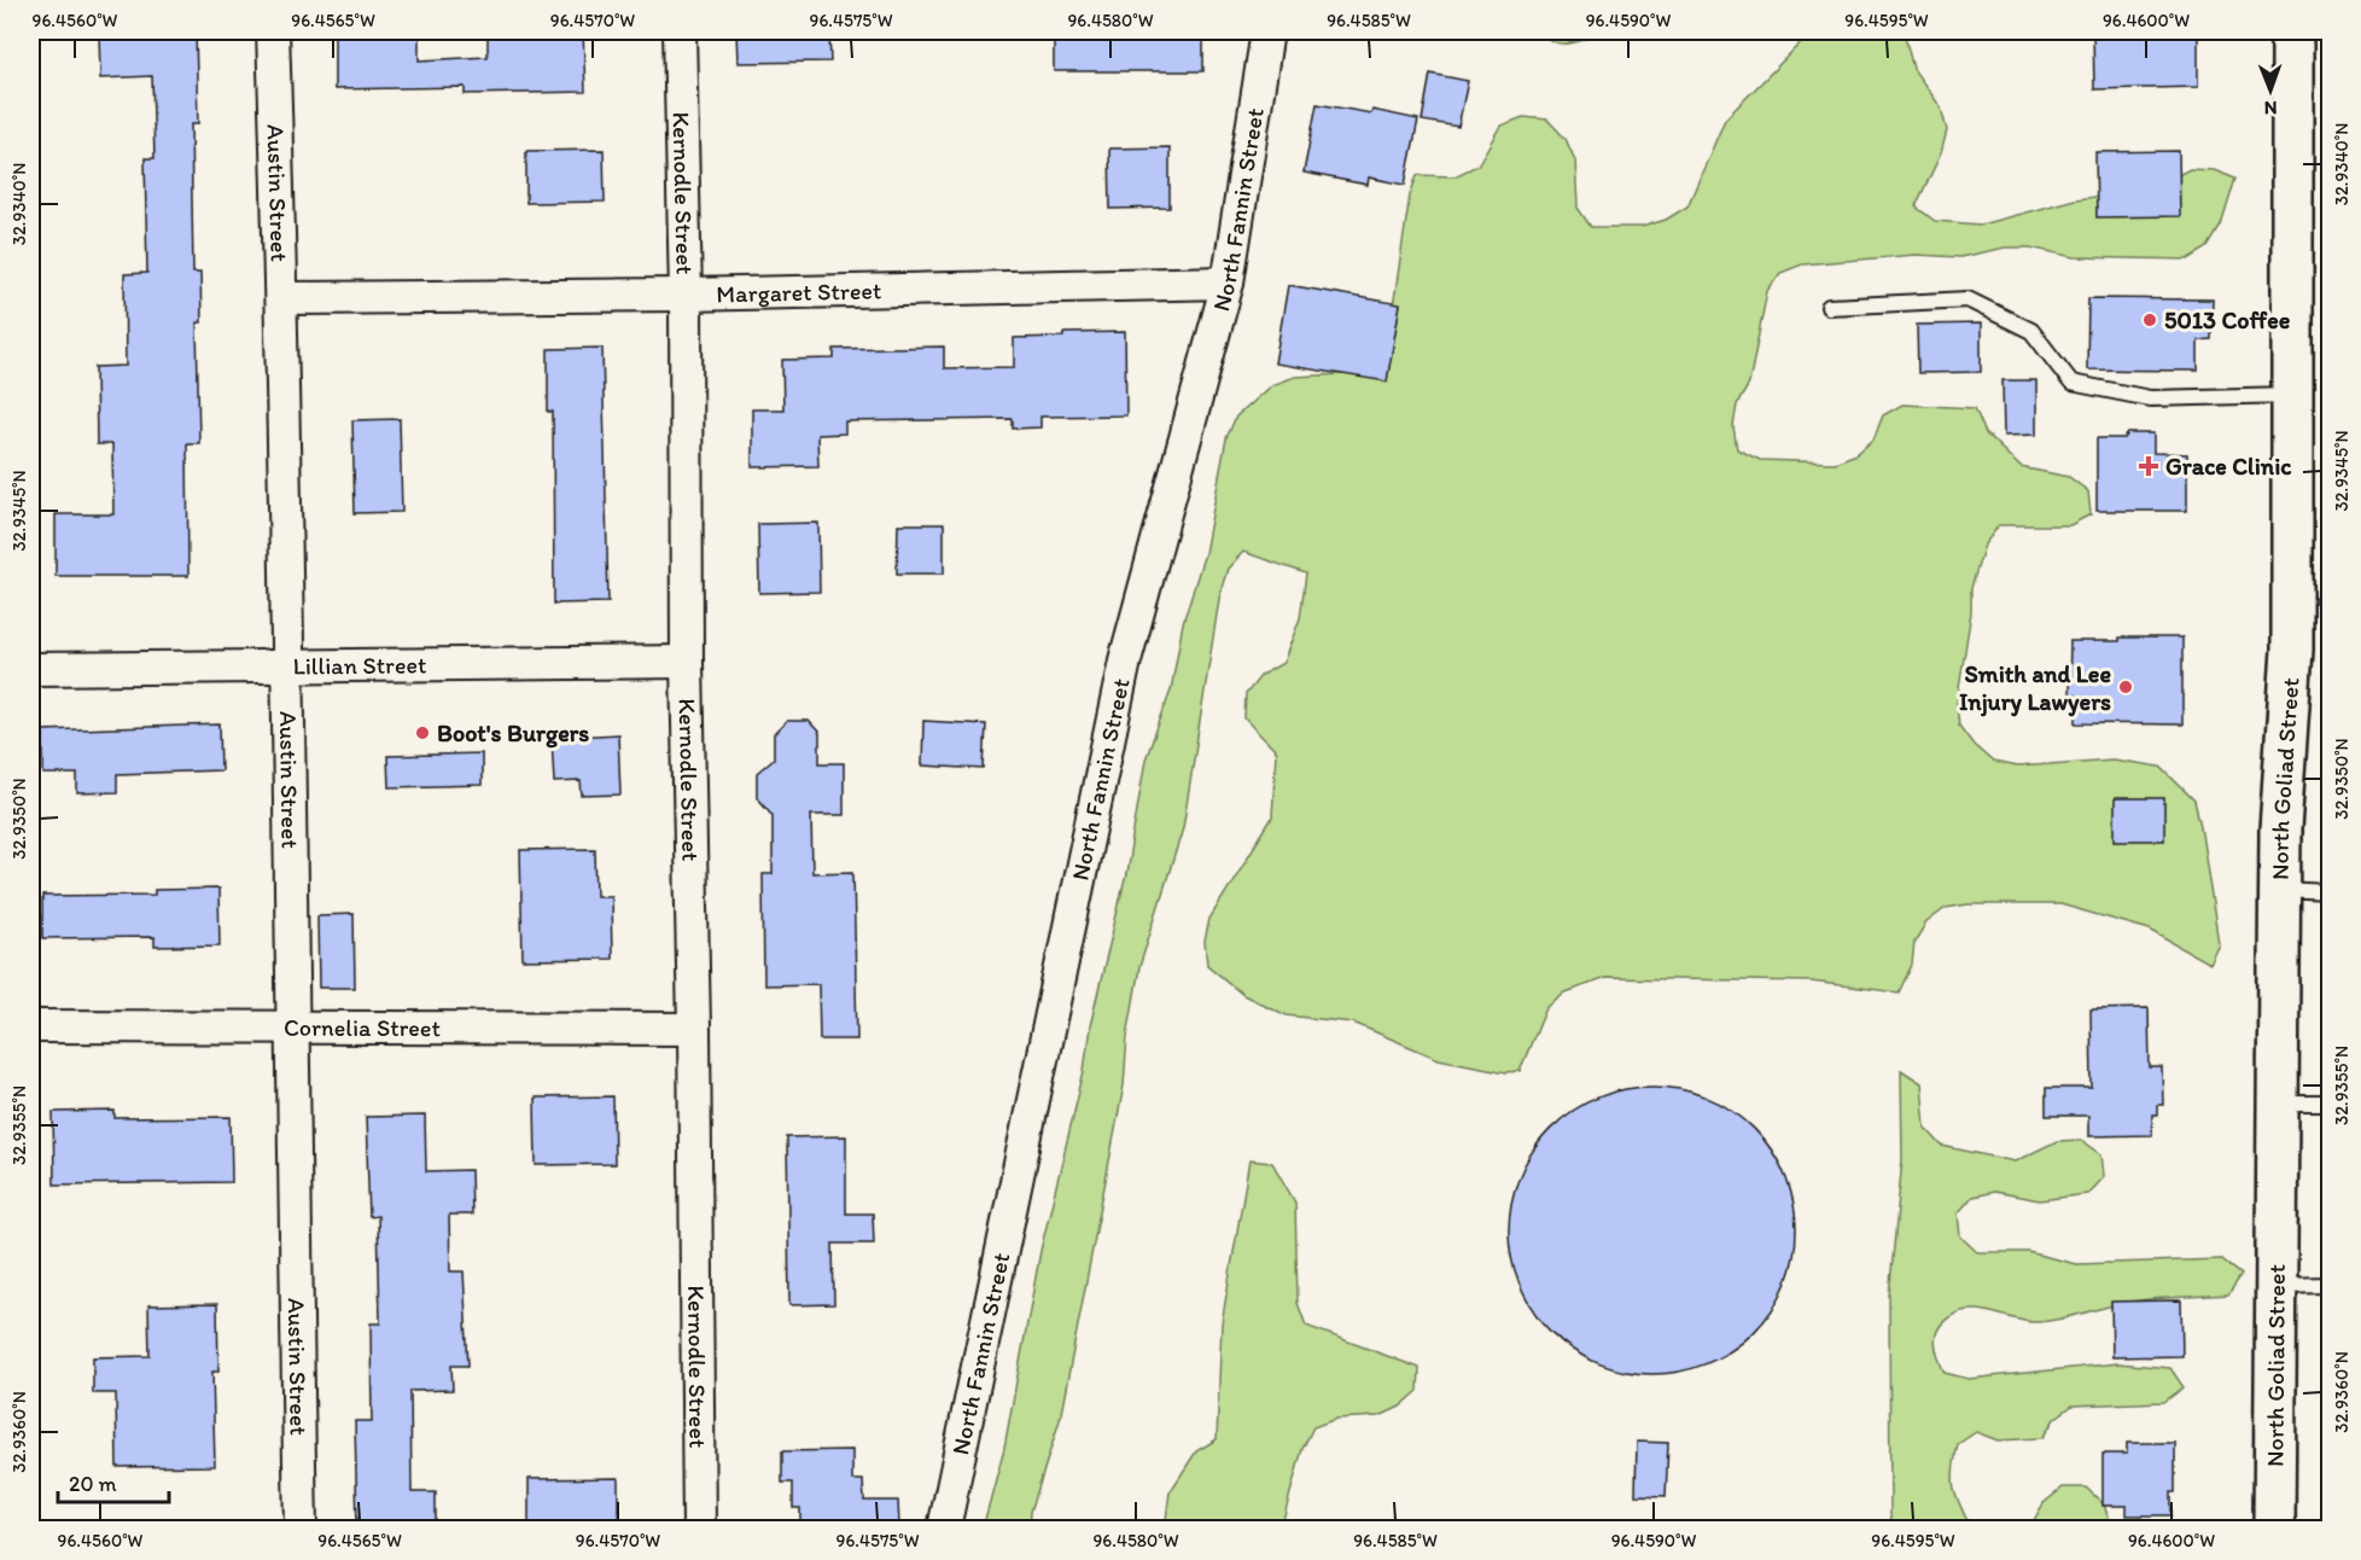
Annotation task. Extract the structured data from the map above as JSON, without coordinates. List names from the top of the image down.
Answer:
{
  "streets": {
    "main road": ["North Goliad Street"],
    "street": [
      "Austin Street",
      "Kernodle Street",
      "North Fannin Street",
      "Margaret Street",
      "Lillian Street",
      "Cornelia Street"
    ]
  },
  "crossings": [
    ["Austin Street", "Margaret Street"],
    ["Austin Street", "Lillian Street"],
    ["Austin Street", "Cornelia Street"],
    ["Kernodle Street", "Margaret Street"],
    ["Kernodle Street", "Lillian Street"],
    ["Kernodle Street", "Cornelia Street"],
    ["North Fannin Street", "Margaret Street"]
  ],
  "places": {
    "other": ["5013 Coffee", "Smith and Lee Injury Lawyers", "Boot's Burgers"],
    "health": ["Grace Clinic"]
  },
  "scale_bar": "20 m",
  "north": "bottom",
  "coordinates": [
    "96.4560°W",
    "96.4565°W",
    "96.4570°W",
    "96.4575°W",
    "96.4580°W",
    "96.4585°W",
    "96.4590°W",
    "96.4595°W",
    "96.4600°W",
    "32.9340°N",
    "32.9345°N",
    "32.9350°N",
    "32.9355°N",
    "32.9360°N"
  ]
}
